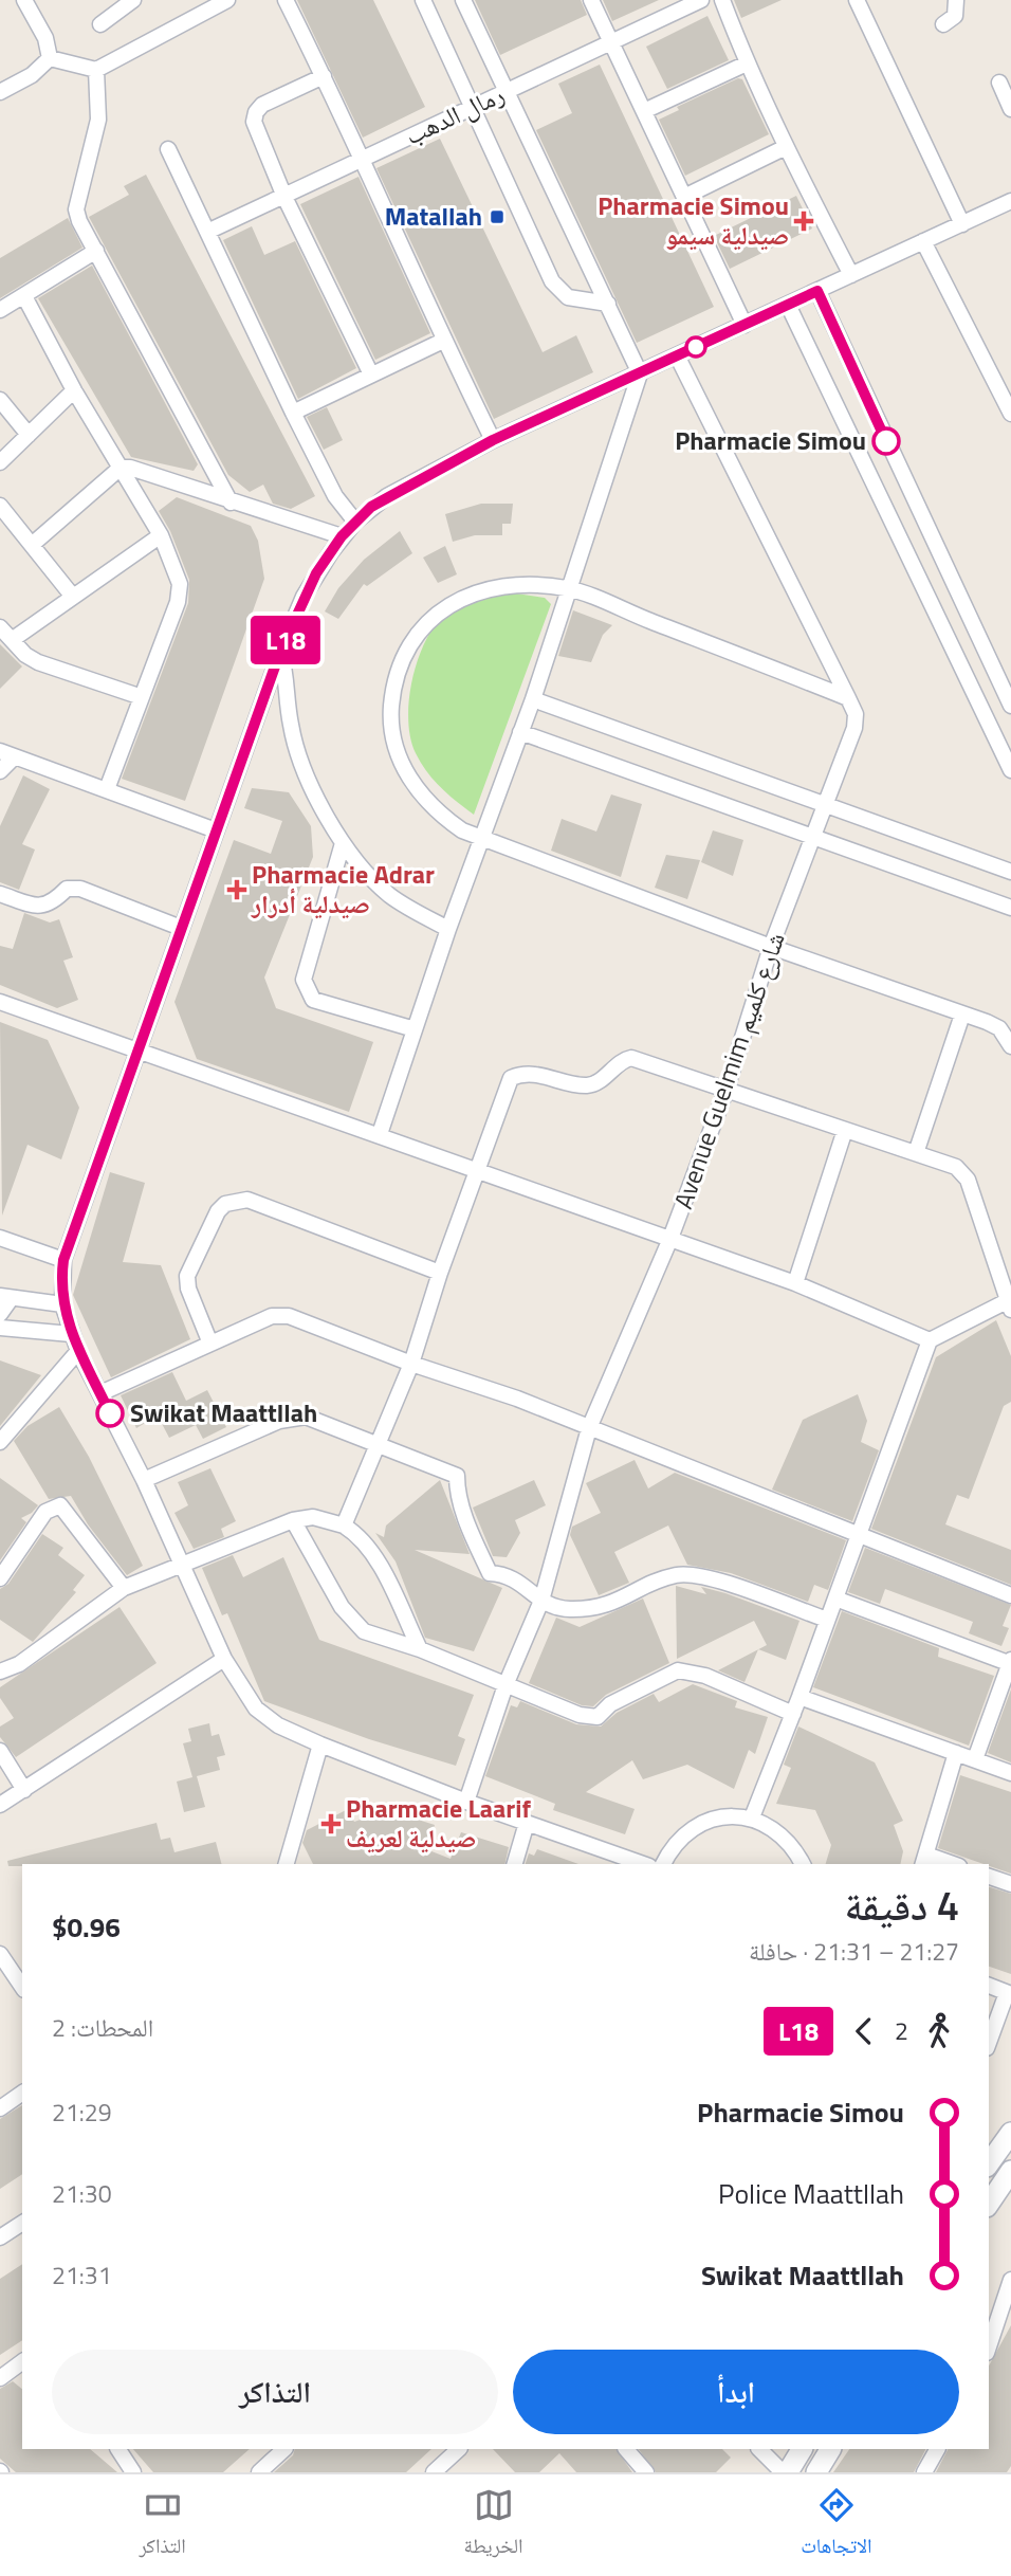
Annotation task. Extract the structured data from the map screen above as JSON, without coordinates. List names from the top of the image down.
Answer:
{
  "streets": {
    "street": ["رمال الدهب", "Avenue Guelmim شارع كلميم"]
  },
  "places": {
    "transit": ["Matallah"],
    "health": ["Pharmacie Simou صيدلية سيمو", "Pharmacie Adrar صيدلية أدرار", "Pharmacie Laarif صيدلية لعريف"],
    "other": ["Pharmacie Simou", "Swikat Maattllah"]
  },
  "lines": ["bus line L18"],
  "page": {
    "on_map": "L18",
    "heading": ["4 دقيقة", "21:27 – 21:31 · حافلة", "$0.96"],
    "legs": ["2", "L18", "المحطات: 2"],
    "list": [
      {
        "name": "Pharmacie Simou",
        "value": "21:29"
      },
      {
        "name": "Police Maattllah",
        "value": "21:30"
      },
      {
        "name": "Swikat Maattllah",
        "value": "21:31"
      }
    ],
    "buttons": ["ابدأ", "التذاكر"],
    "tabs": ["الاتجاهات", "الخريطة", "التذاكر"]
  }
}
